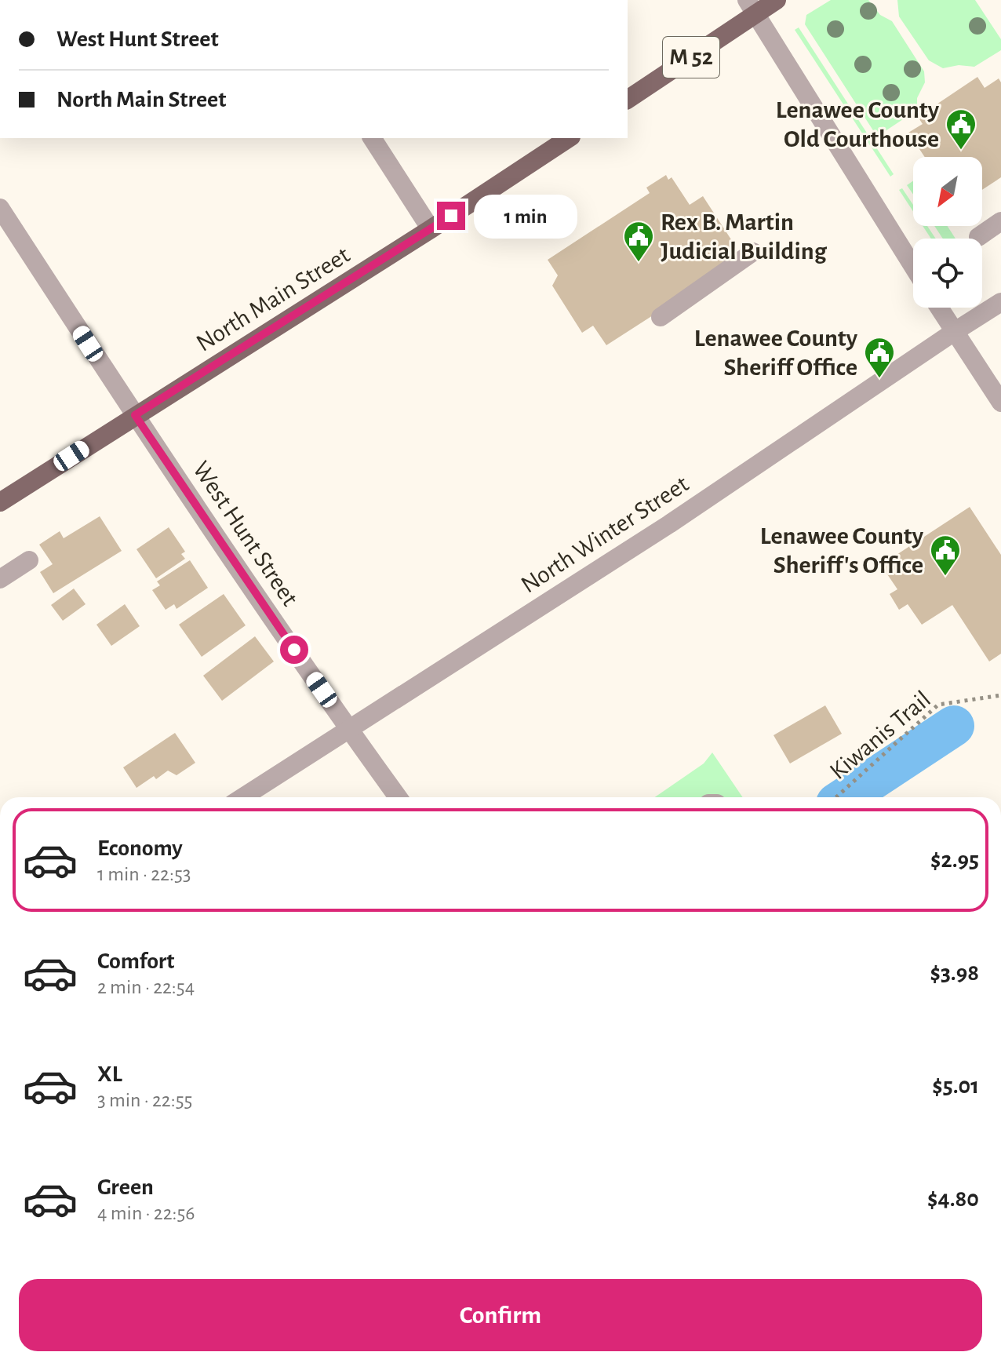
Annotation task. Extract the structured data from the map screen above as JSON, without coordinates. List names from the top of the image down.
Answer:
{
  "streets": {
    "main road": ["M 52", "North Main Street"],
    "street": ["West Hunt Street", "North Winter Street"],
    "path": ["Kiwanis Trail"]
  },
  "crossings": [
    ["North Main Street", "West Hunt Street"],
    ["West Hunt Street", "North Winter Street"]
  ],
  "places": {
    "public building": [
      "Lenawee County Old Courthouse",
      "Rex B. Martin Judicial Building",
      "Lenawee County Sheriff Office",
      "Lenawee County Sheriff's Office"
    ]
  },
  "north": "bottom left",
  "page": {
    "banner": ["West Hunt Street", "North Main Street"],
    "bubble": "1 min",
    "list": [
      {
        "name": "Economy",
        "note": "1 min · 22:53",
        "value": "$2.95"
      },
      {
        "name": "Comfort",
        "note": "2 min · 22:54",
        "value": "$3.98"
      },
      {
        "name": "XL",
        "note": "3 min · 22:55",
        "value": "$5.01"
      },
      {
        "name": "Green",
        "note": "4 min · 22:56",
        "value": "$4.80"
      }
    ],
    "buttons": "Confirm"
  }
}
